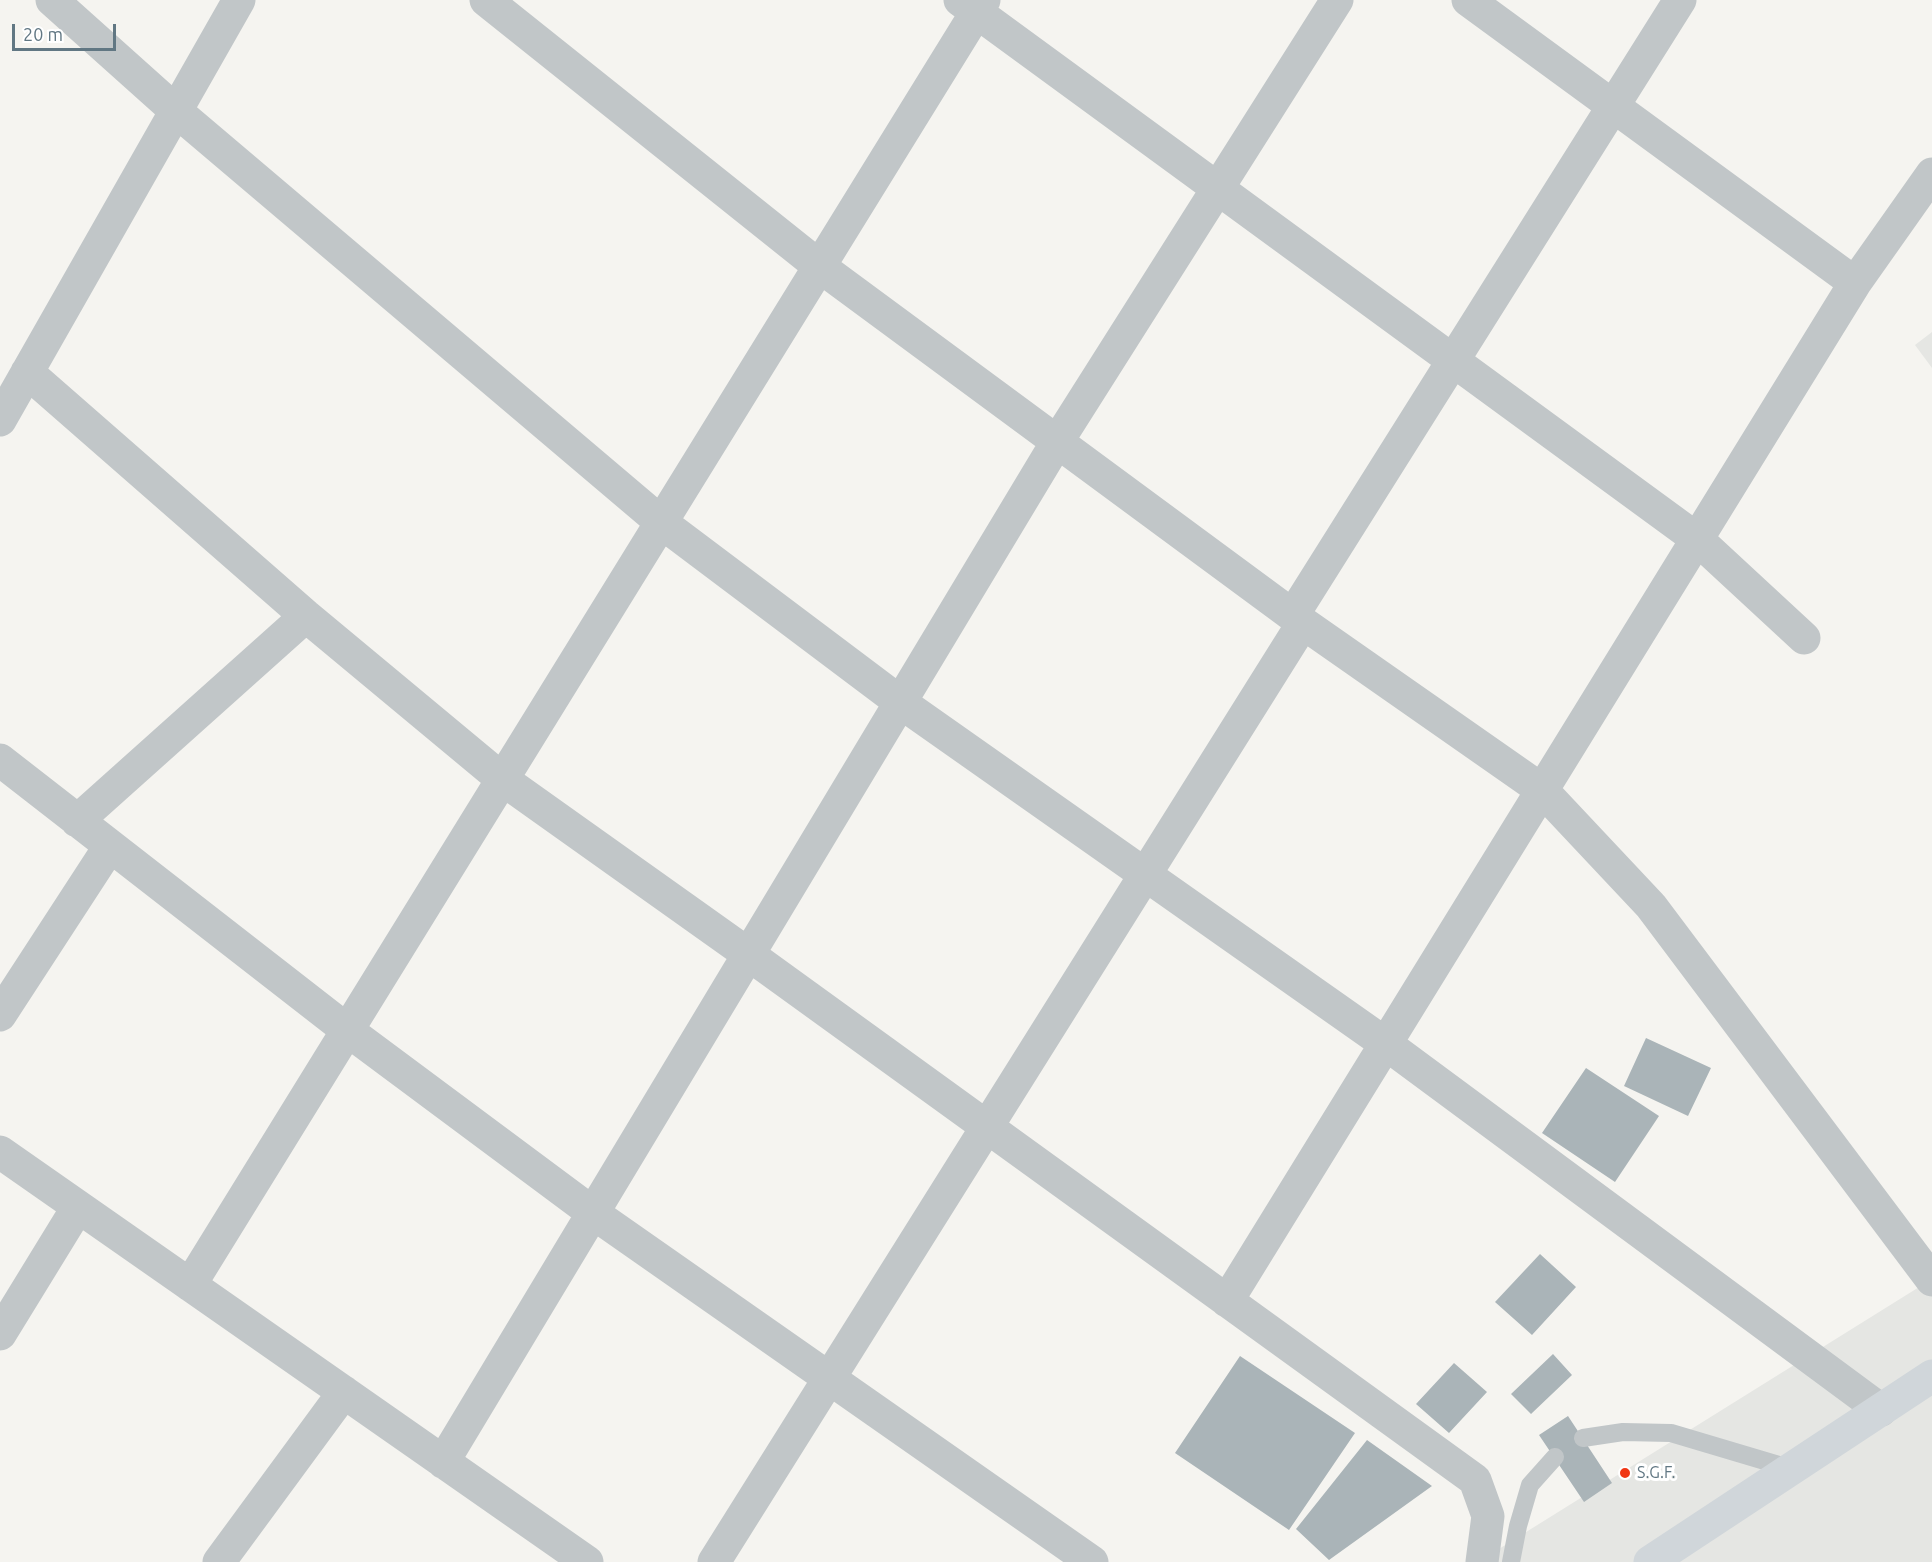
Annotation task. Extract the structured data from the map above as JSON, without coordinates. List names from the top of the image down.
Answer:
{
  "places": ["S.G.F."],
  "scale_bar": "20 m"
}
